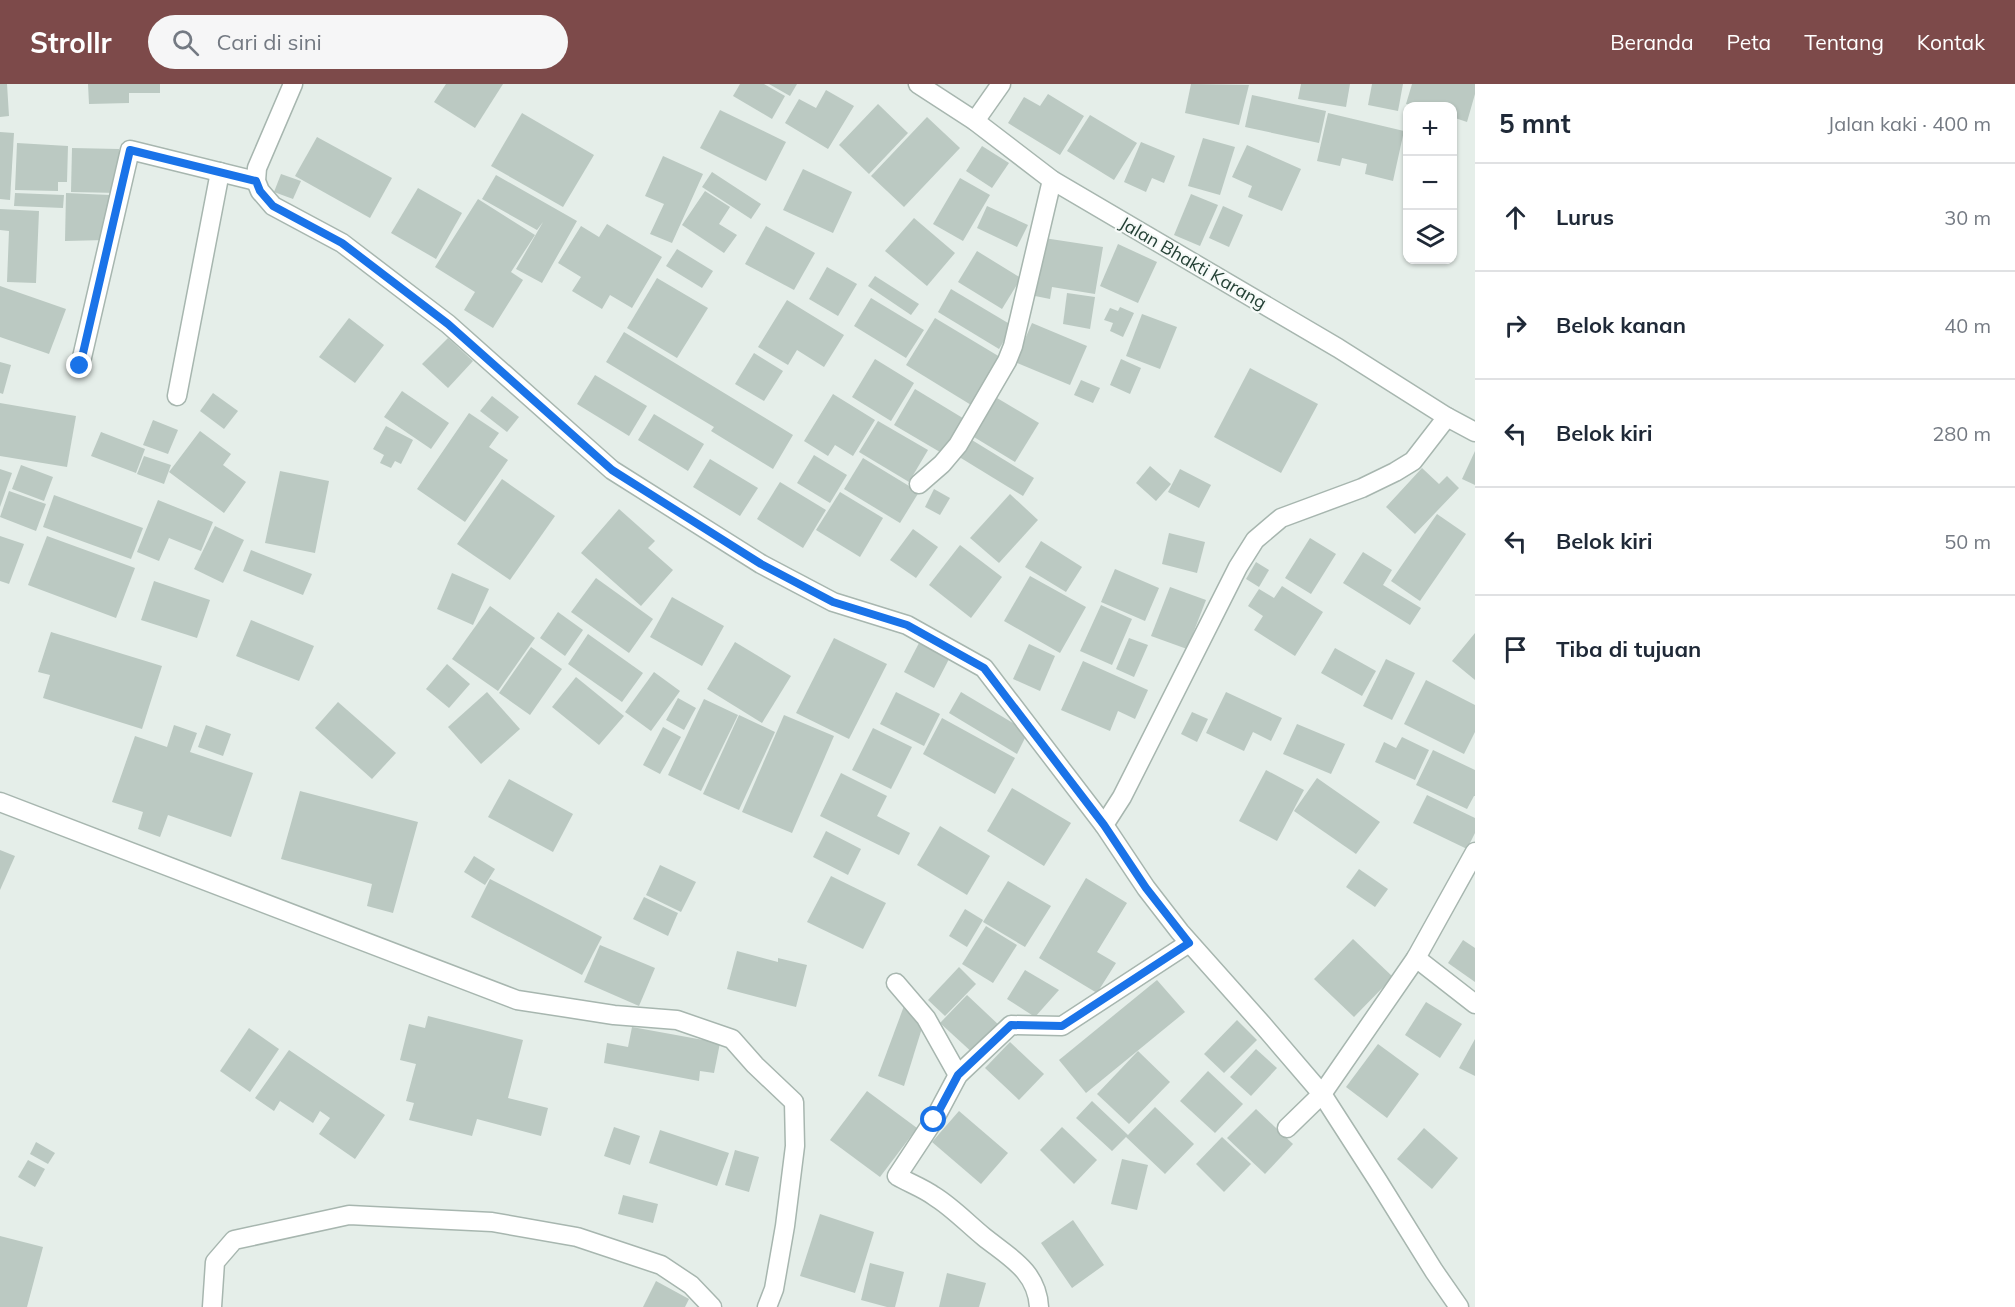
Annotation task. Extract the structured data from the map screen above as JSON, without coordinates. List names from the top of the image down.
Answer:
{
  "streets": {
    "street": ["Jalan Bhakti Karang"]
  },
  "page": {
    "header": "Strollr",
    "search": "Cari di sini",
    "nav": [
      "Beranda",
      "Peta",
      "Tentang",
      "Kontak"
    ],
    "heading": ["5 mnt", "Jalan kaki · 400 m"],
    "map_buttons": ["+", "−"],
    "list": [
      ["Lurus", "30 m"],
      ["Belok kanan", "40 m"],
      ["Belok kiri", "280 m"],
      ["Belok kiri", "50 m"],
      "Tiba di tujuan"
    ]
  }
}
